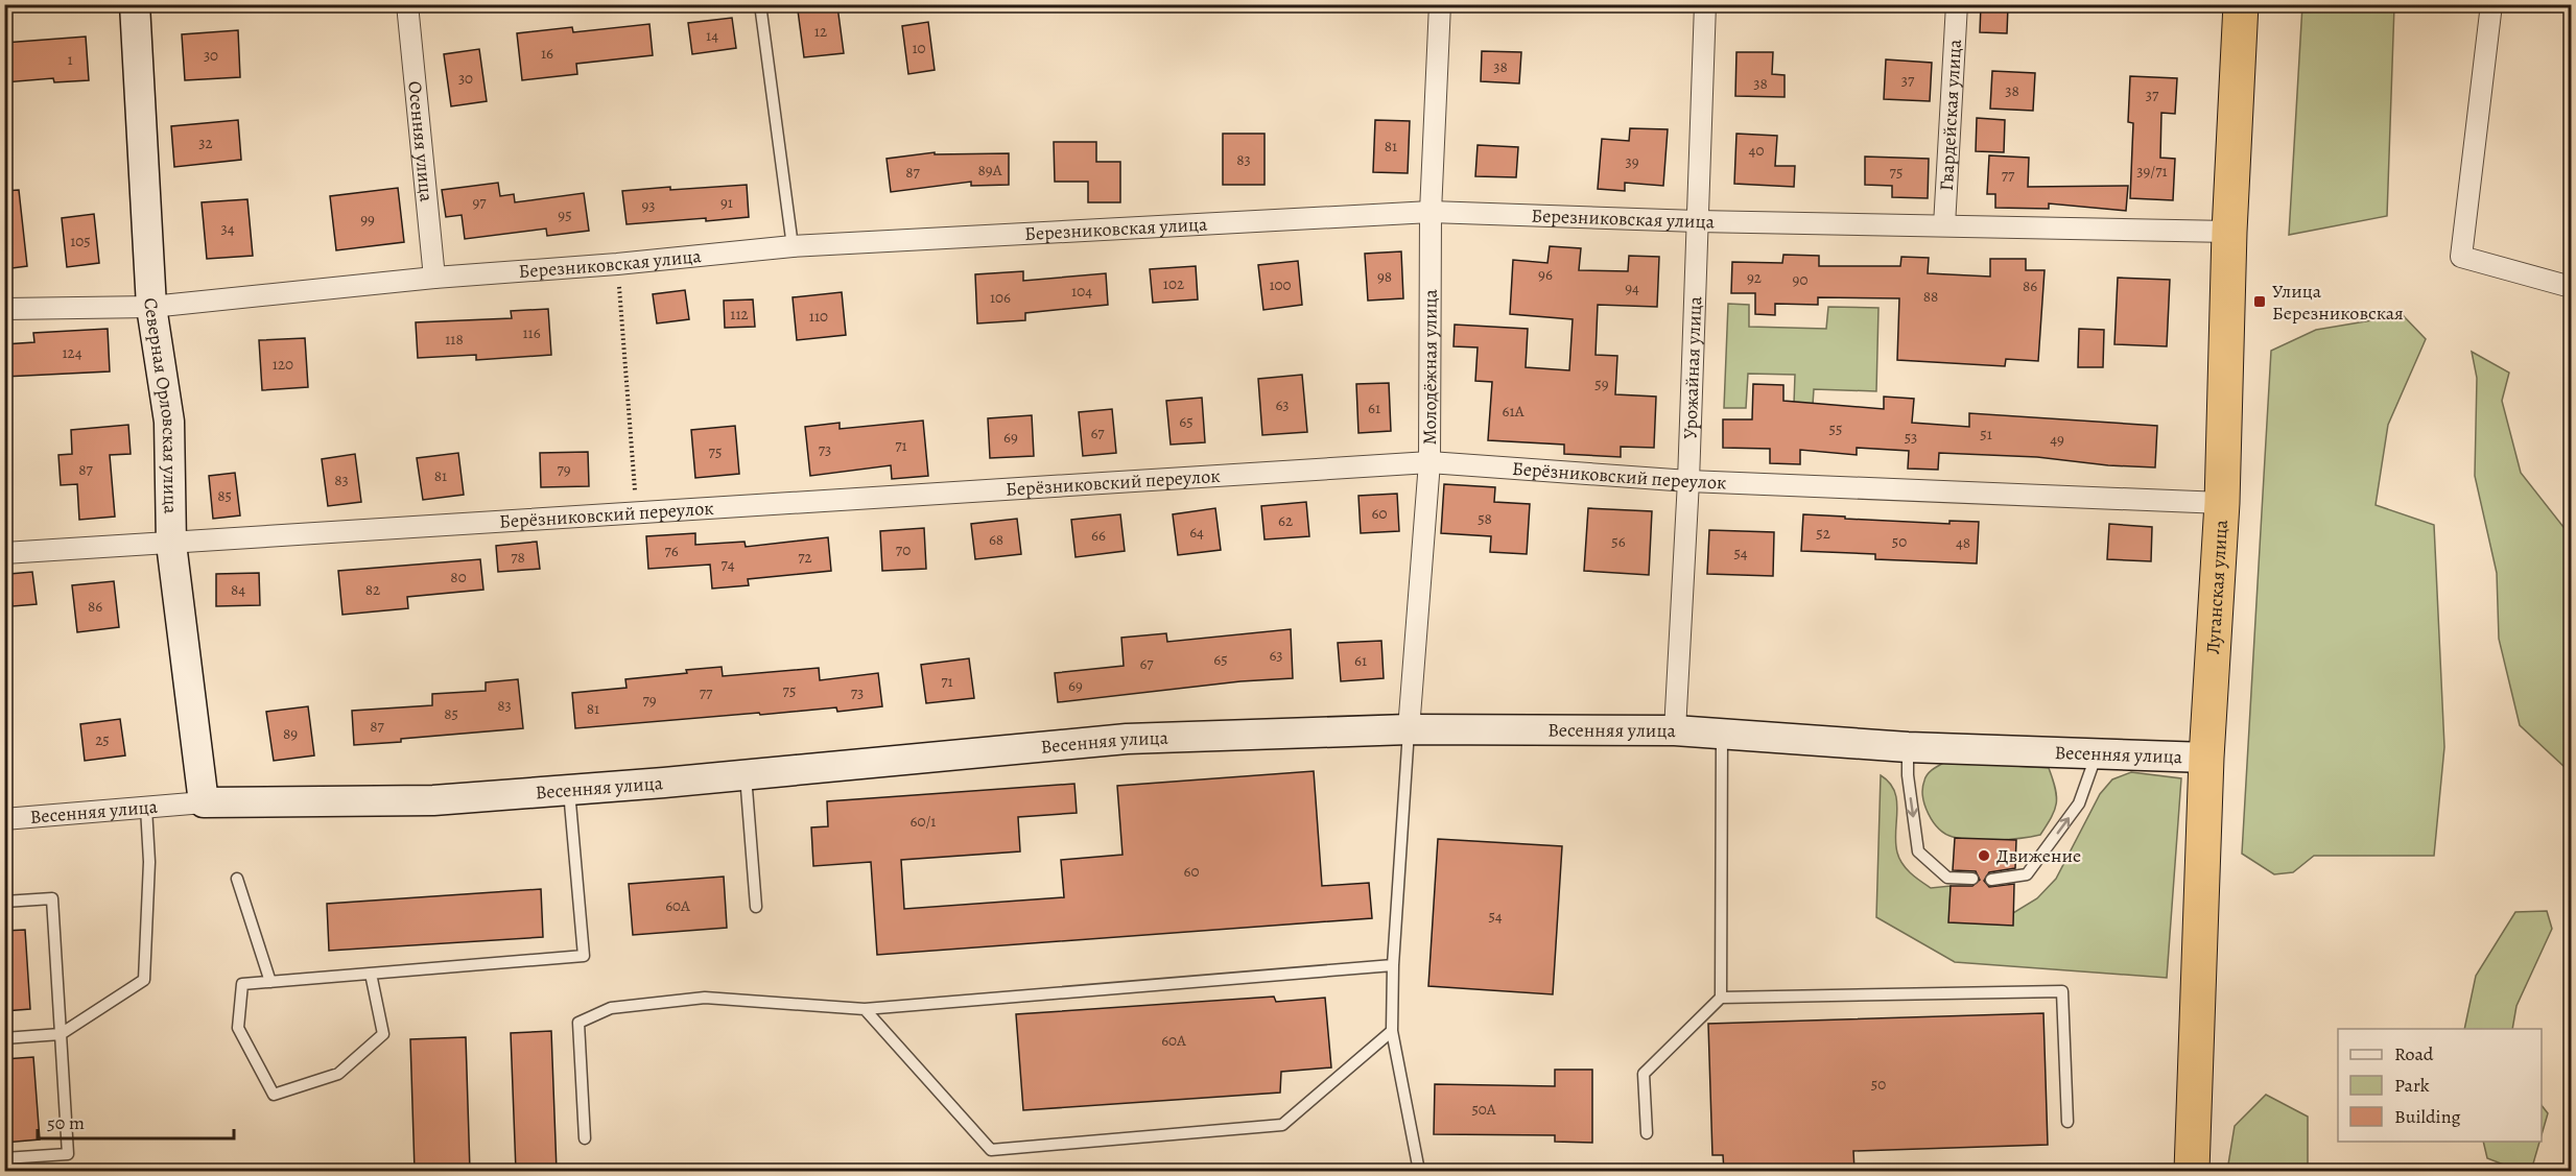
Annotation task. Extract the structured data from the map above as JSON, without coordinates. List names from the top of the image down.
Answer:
{
  "streets": {
    "highway": ["Луганская улица"],
    "street": [
      "Гвардейская улица",
      "Осенняя улица",
      "Березниковская улица",
      "Молодёжная улица",
      "Урожайная улица",
      "Северная Орловская улица",
      "Берёзниковский переулок",
      "Весенняя улица"
    ]
  },
  "crossings": [
    ["Гвардейская улица", "Березниковская улица"],
    ["Осенняя улица", "Березниковская улица"],
    ["Березниковская улица", "Молодёжная улица"],
    ["Березниковская улица", "Урожайная улица"],
    ["Березниковская улица", "Северная Орловская улица"],
    ["Березниковская улица", "Луганская улица"],
    ["Молодёжная улица", "Берёзниковский переулок"],
    ["Молодёжная улица", "Весенняя улица"],
    ["Урожайная улица", "Берёзниковский переулок"],
    ["Урожайная улица", "Весенняя улица"],
    ["Северная Орловская улица", "Берёзниковский переулок"],
    ["Северная Орловская улица", "Весенняя улица"],
    ["Берёзниковский переулок", "Луганская улица"],
    ["Луганская улица", "Весенняя улица"]
  ],
  "places": {
    "transit": ["Улица Березниковская"],
    "other": ["Движение"]
  },
  "house_numbers": [
    "12",
    "14",
    "10",
    "16",
    "30",
    "1",
    "38",
    "30",
    "37",
    "38",
    "38",
    "37",
    "32",
    "81",
    "40",
    "83",
    "39",
    "89А",
    "39/71",
    "87",
    "75",
    "77",
    "97",
    "91",
    "93",
    "95",
    "99",
    "34",
    "105",
    "96",
    "98",
    "92",
    "90",
    "102",
    "100",
    "86",
    "94",
    "104",
    "88",
    "106",
    "112",
    "110",
    "116",
    "118",
    "124",
    "120",
    "59",
    "63",
    "61",
    "61А",
    "65",
    "55",
    "67",
    "51",
    "69",
    "53",
    "49",
    "71",
    "73",
    "75",
    "87",
    "79",
    "81",
    "83",
    "85",
    "60",
    "58",
    "62",
    "64",
    "52",
    "66",
    "68",
    "56",
    "50",
    "48",
    "70",
    "76",
    "54",
    "78",
    "72",
    "74",
    "80",
    "84",
    "82",
    "86",
    "63",
    "65",
    "61",
    "67",
    "71",
    "69",
    "75",
    "77",
    "73",
    "79",
    "83",
    "81",
    "85",
    "87",
    "89",
    "25",
    "60/1",
    "60",
    "60А",
    "54",
    "60А",
    "50",
    "50А"
  ],
  "legend": ["Road", "Park", "Building"],
  "scale_bar": "50 m"
}
